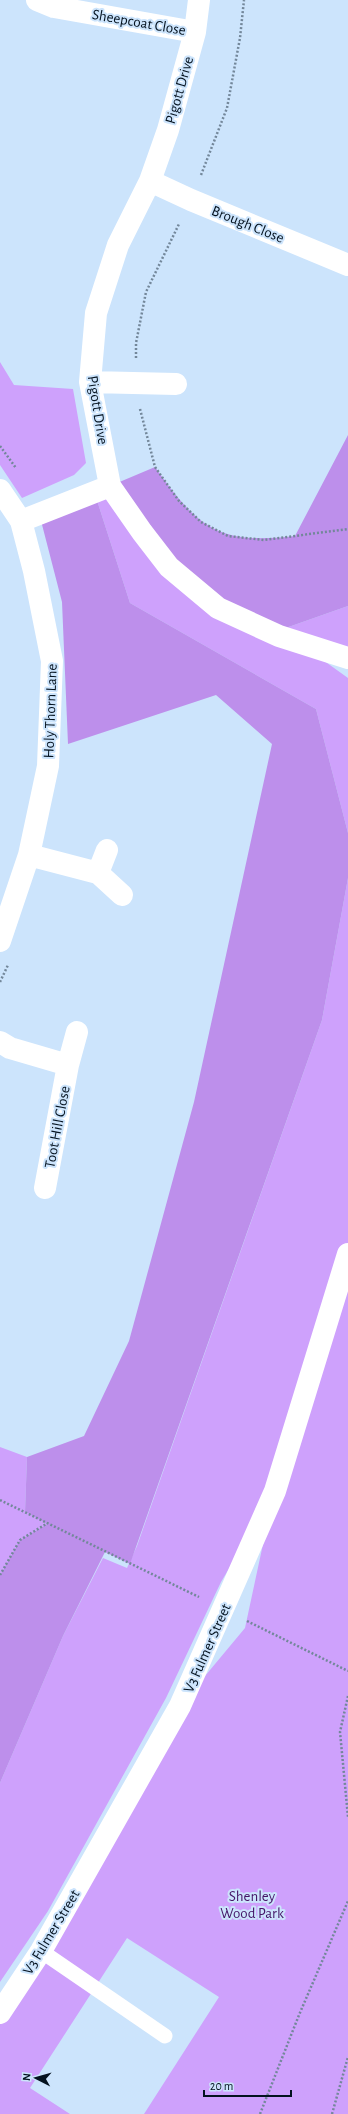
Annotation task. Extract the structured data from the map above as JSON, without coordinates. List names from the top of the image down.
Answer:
{
  "streets": {
    "street": [
      "Sheepcoat Close",
      "Pigott Drive",
      "Brough Close",
      "Holy Thorn Lane",
      "Toot Hill Close",
      "V3 Fulmer Street"
    ]
  },
  "crossings": [
    ["Sheepcoat Close", "Pigott Drive"],
    ["Pigott Drive", "Brough Close"]
  ],
  "parks": ["Shenley Wood Park"],
  "scale_bar": "20 m",
  "north": "left"
}
